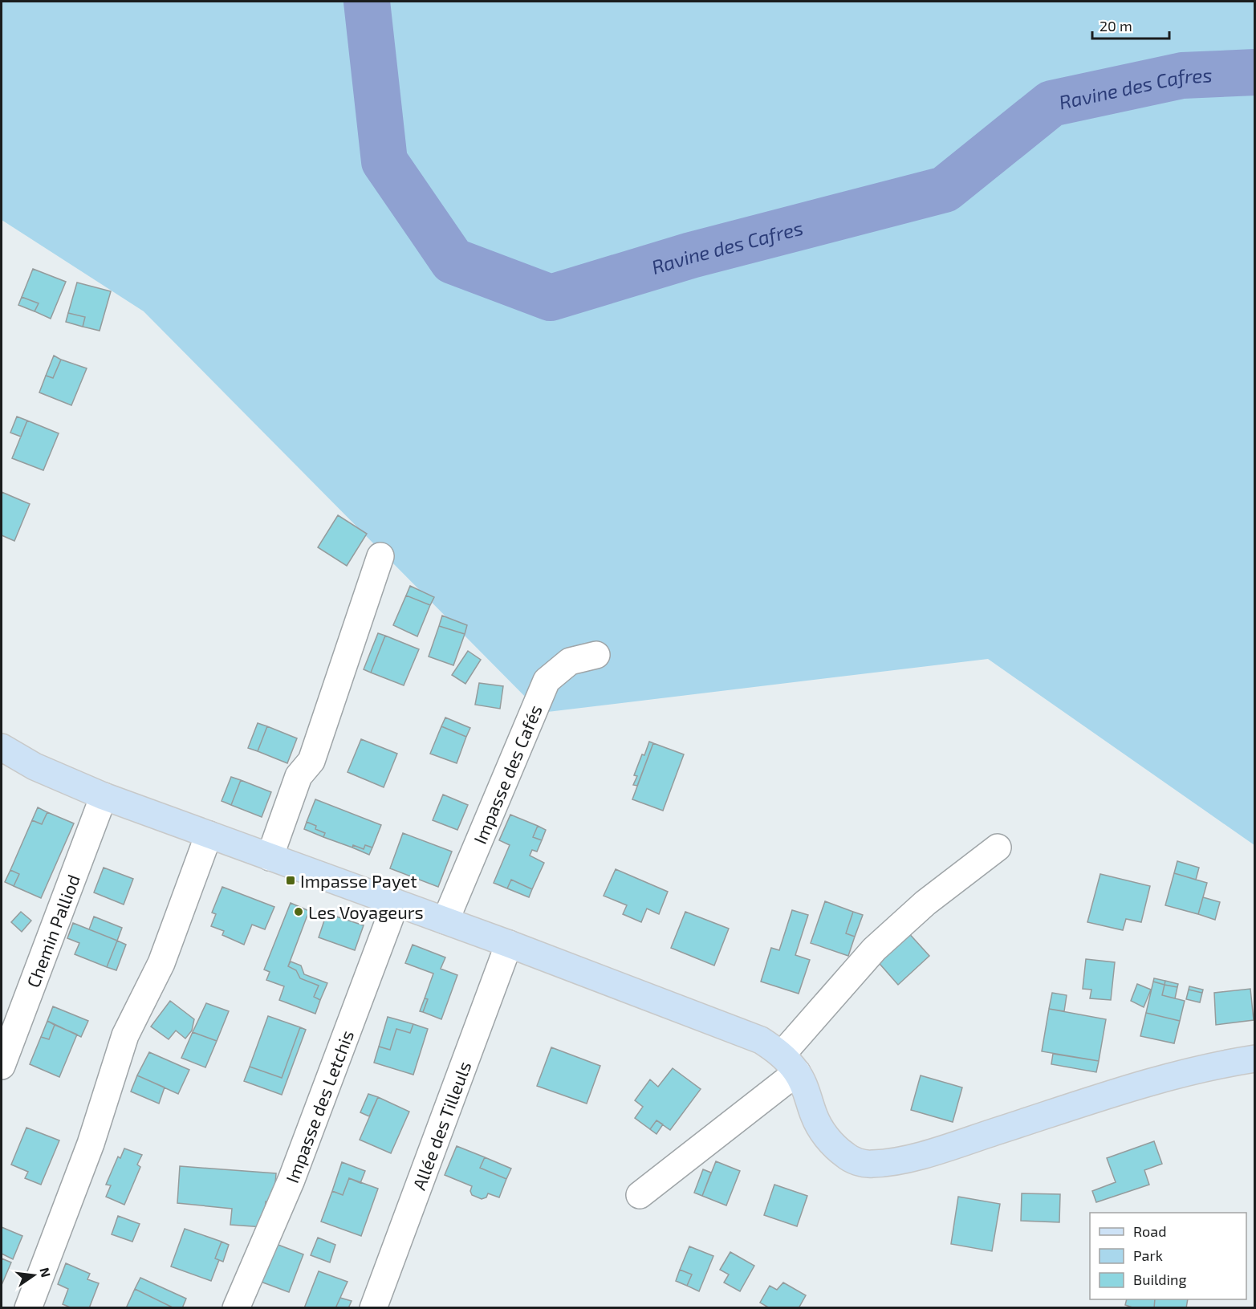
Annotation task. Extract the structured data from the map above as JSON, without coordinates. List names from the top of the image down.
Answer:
{
  "streets": {
    "street": [
      "Impasse des Cafés",
      "Chemin Palliod",
      "Impasse des Letchis",
      "Allée des Tilleuls"
    ]
  },
  "water": ["Ravine des Cafres"],
  "places": {
    "transit": ["Impasse Payet"],
    "other": ["Les Voyageurs"]
  },
  "legend": ["Road", "Park", "Building"],
  "scale_bar": "20 m",
  "north": "right"
}
